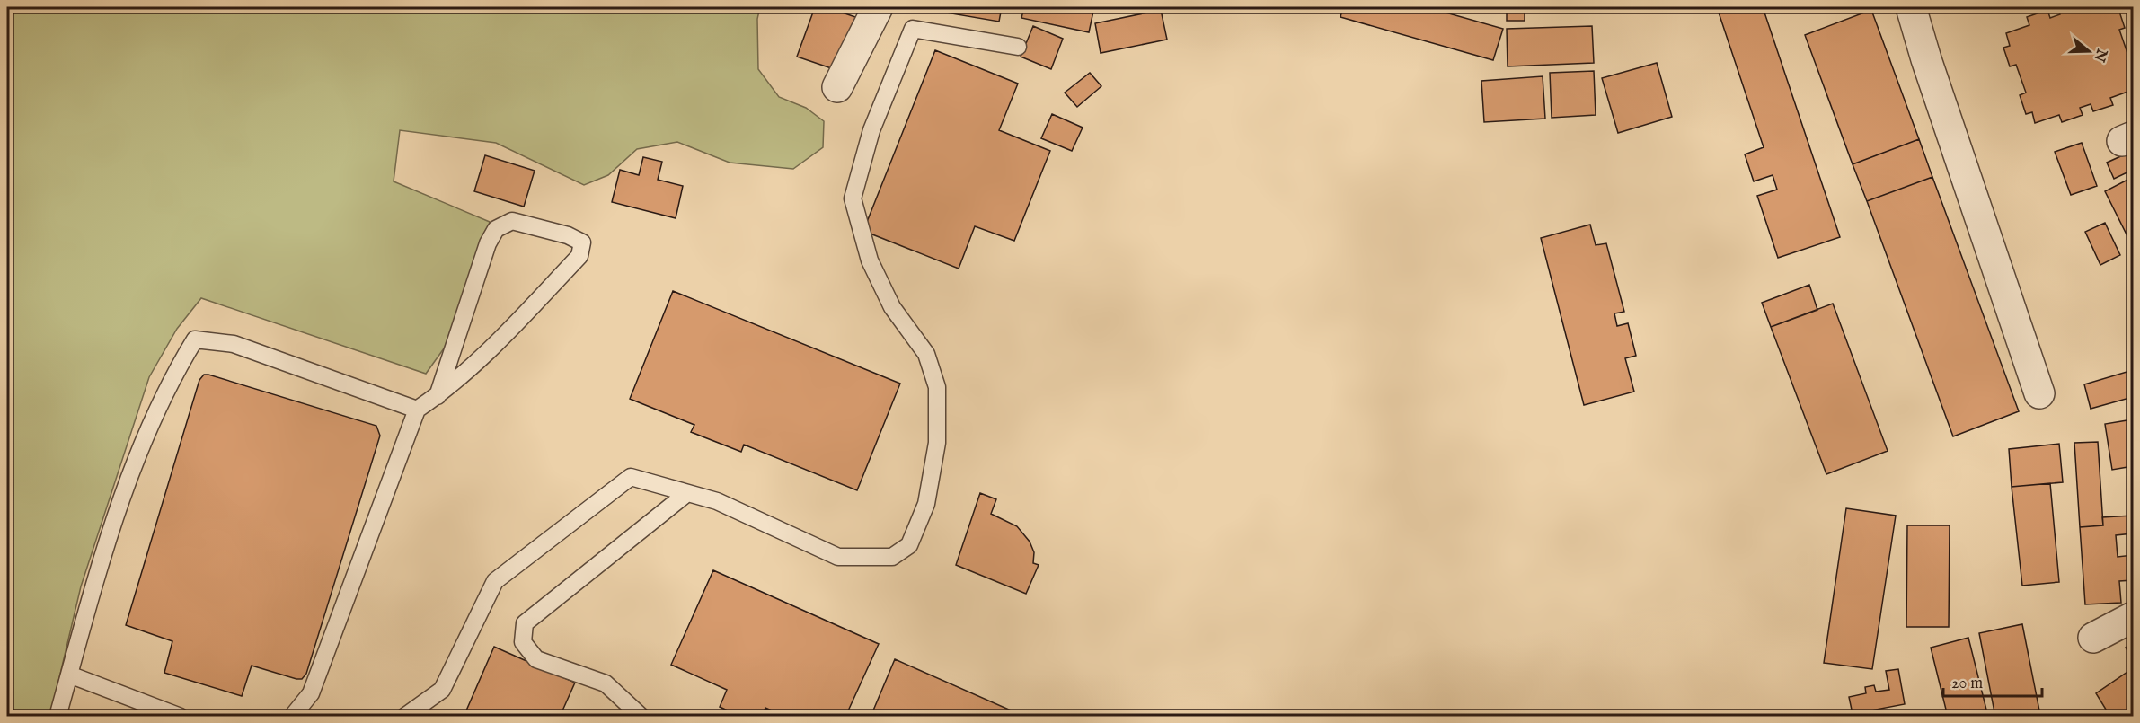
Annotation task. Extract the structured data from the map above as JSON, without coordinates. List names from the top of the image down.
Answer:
{
  "scale_bar": "20 m",
  "north": "right"
}
